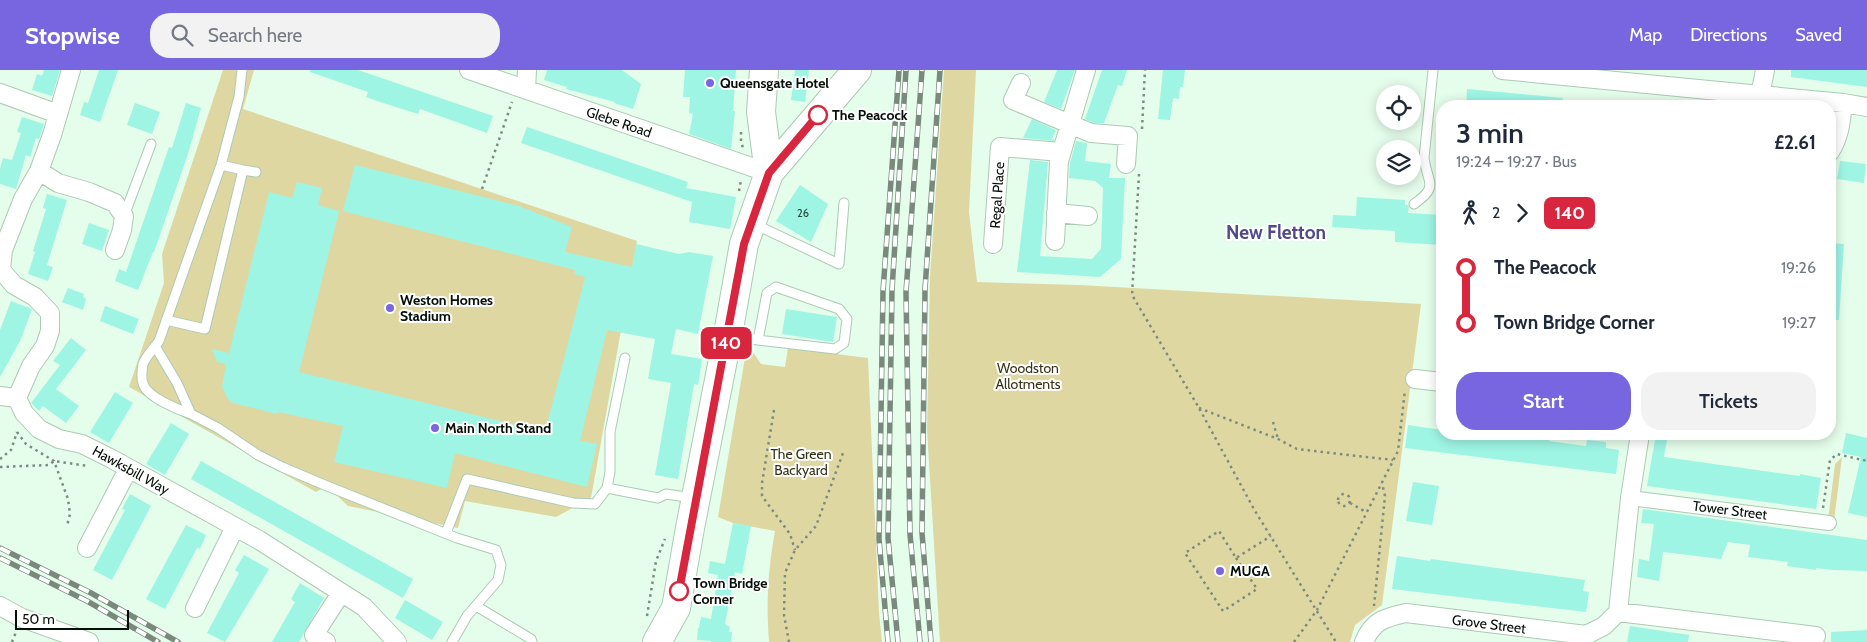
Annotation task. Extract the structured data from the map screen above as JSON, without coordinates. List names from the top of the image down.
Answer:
{
  "streets": {
    "street": [
      "Glebe Road",
      "Regal Place",
      "Hawksbill Way",
      "Tower Street",
      "Grove Street"
    ]
  },
  "districts": ["New Fletton"],
  "parks": ["Woodston Allotments", "The Green Backyard"],
  "places": [
    "Queensgate Hotel",
    "The Peacock",
    "Weston Homes Stadium",
    "Main North Stand",
    "MUGA",
    "Town Bridge Corner"
  ],
  "lines": ["bus line 140"],
  "house_numbers": ["26"],
  "scale_bar": "50 m",
  "page": {
    "header": "Stopwise",
    "search": "Search here",
    "nav": ["Map", "Directions", "Saved"],
    "on_map": "140",
    "heading": ["3 min", "19:24 – 19:27 · Bus", "£2.61"],
    "legs": ["2", "140"],
    "list": [
      {
        "name": "The Peacock",
        "value": "19:26"
      },
      {
        "name": "Town Bridge Corner",
        "value": "19:27"
      }
    ],
    "buttons": ["Start", "Tickets"],
    "scale": "50 m"
  }
}
